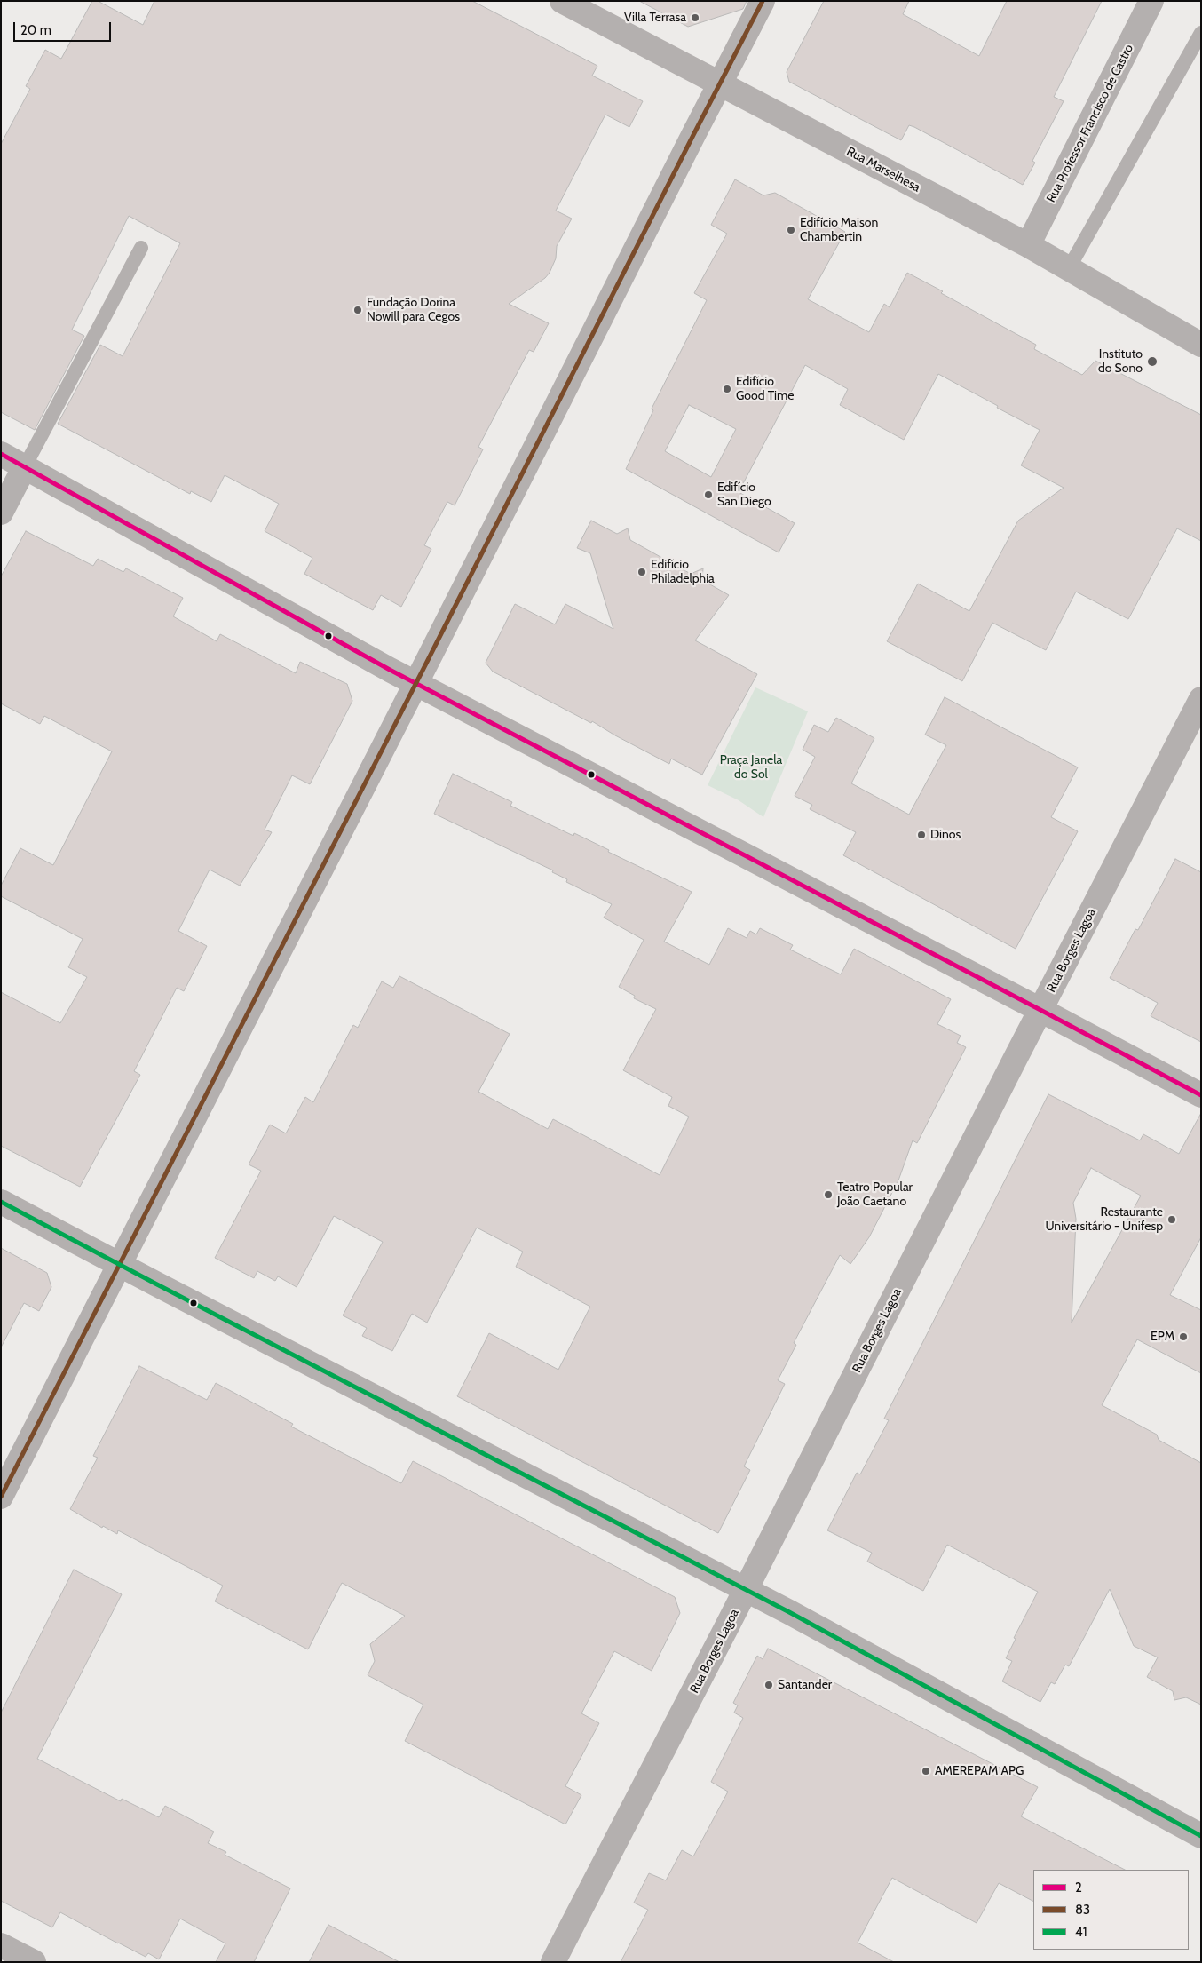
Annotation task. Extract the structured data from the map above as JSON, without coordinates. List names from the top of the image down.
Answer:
{
  "streets": {
    "street": ["Rua Professor Francisco de Castro", "Rua Marselhesa", "Rua Borges Lagoa"]
  },
  "crossings": [
    ["Rua Professor Francisco de Castro", "Rua Marselhesa"]
  ],
  "parks": ["Praça Janela do Sol"],
  "places": [
    "Villa Terrasa",
    "Edifício Maison Chambertin",
    "Fundação Dorina Nowill para Cegos",
    "Instituto do Sono",
    "Edifício Good Time",
    "Edifício San Diego",
    "Edifício Philadelphia",
    "Dinos",
    "Teatro Popular João Caetano",
    "Restaurante Universitário - Unifesp",
    "EPM",
    "Santander",
    "AMEREPAM APG"
  ],
  "lines": ["transit line 83", "transit line 2", "transit line 41"],
  "legend": ["2", "83", "41"],
  "scale_bar": "20 m"
}
